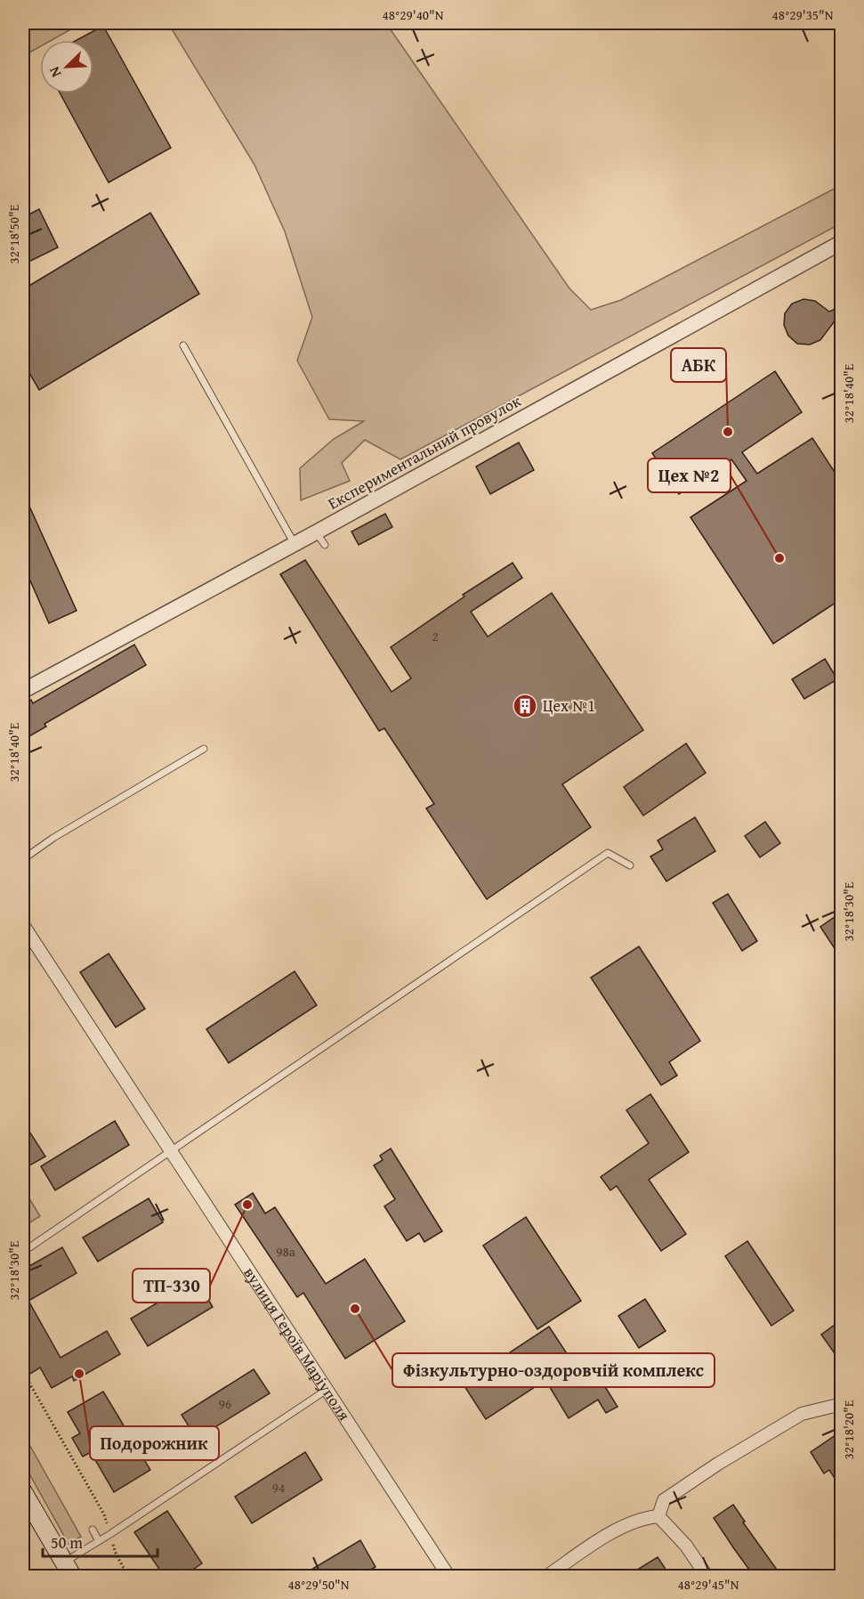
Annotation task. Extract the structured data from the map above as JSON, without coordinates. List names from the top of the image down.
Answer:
{
  "streets": {
    "street": ["Експериментальний провулок", "вулиця Героїв Маріуполя"]
  },
  "places": {
    "other": [
      "АБК",
      "Цех №2",
      "ТП-330",
      "Фізкультурно-оздоровчій комплекс",
      "Подорожник"
    ],
    "building": ["Цех №1"]
  },
  "house_numbers": [
    "2",
    "98а",
    "96",
    "94"
  ],
  "scale_bar": "50 m",
  "north": "bottom left",
  "coordinates": [
    "48°29'40\"N",
    "48°29'35\"N",
    "32°18'50\"E",
    "32°18'40\"E",
    "32°18'30\"E",
    "32°18'20\"E",
    "48°29'50\"N",
    "48°29'45\"N"
  ]
}
